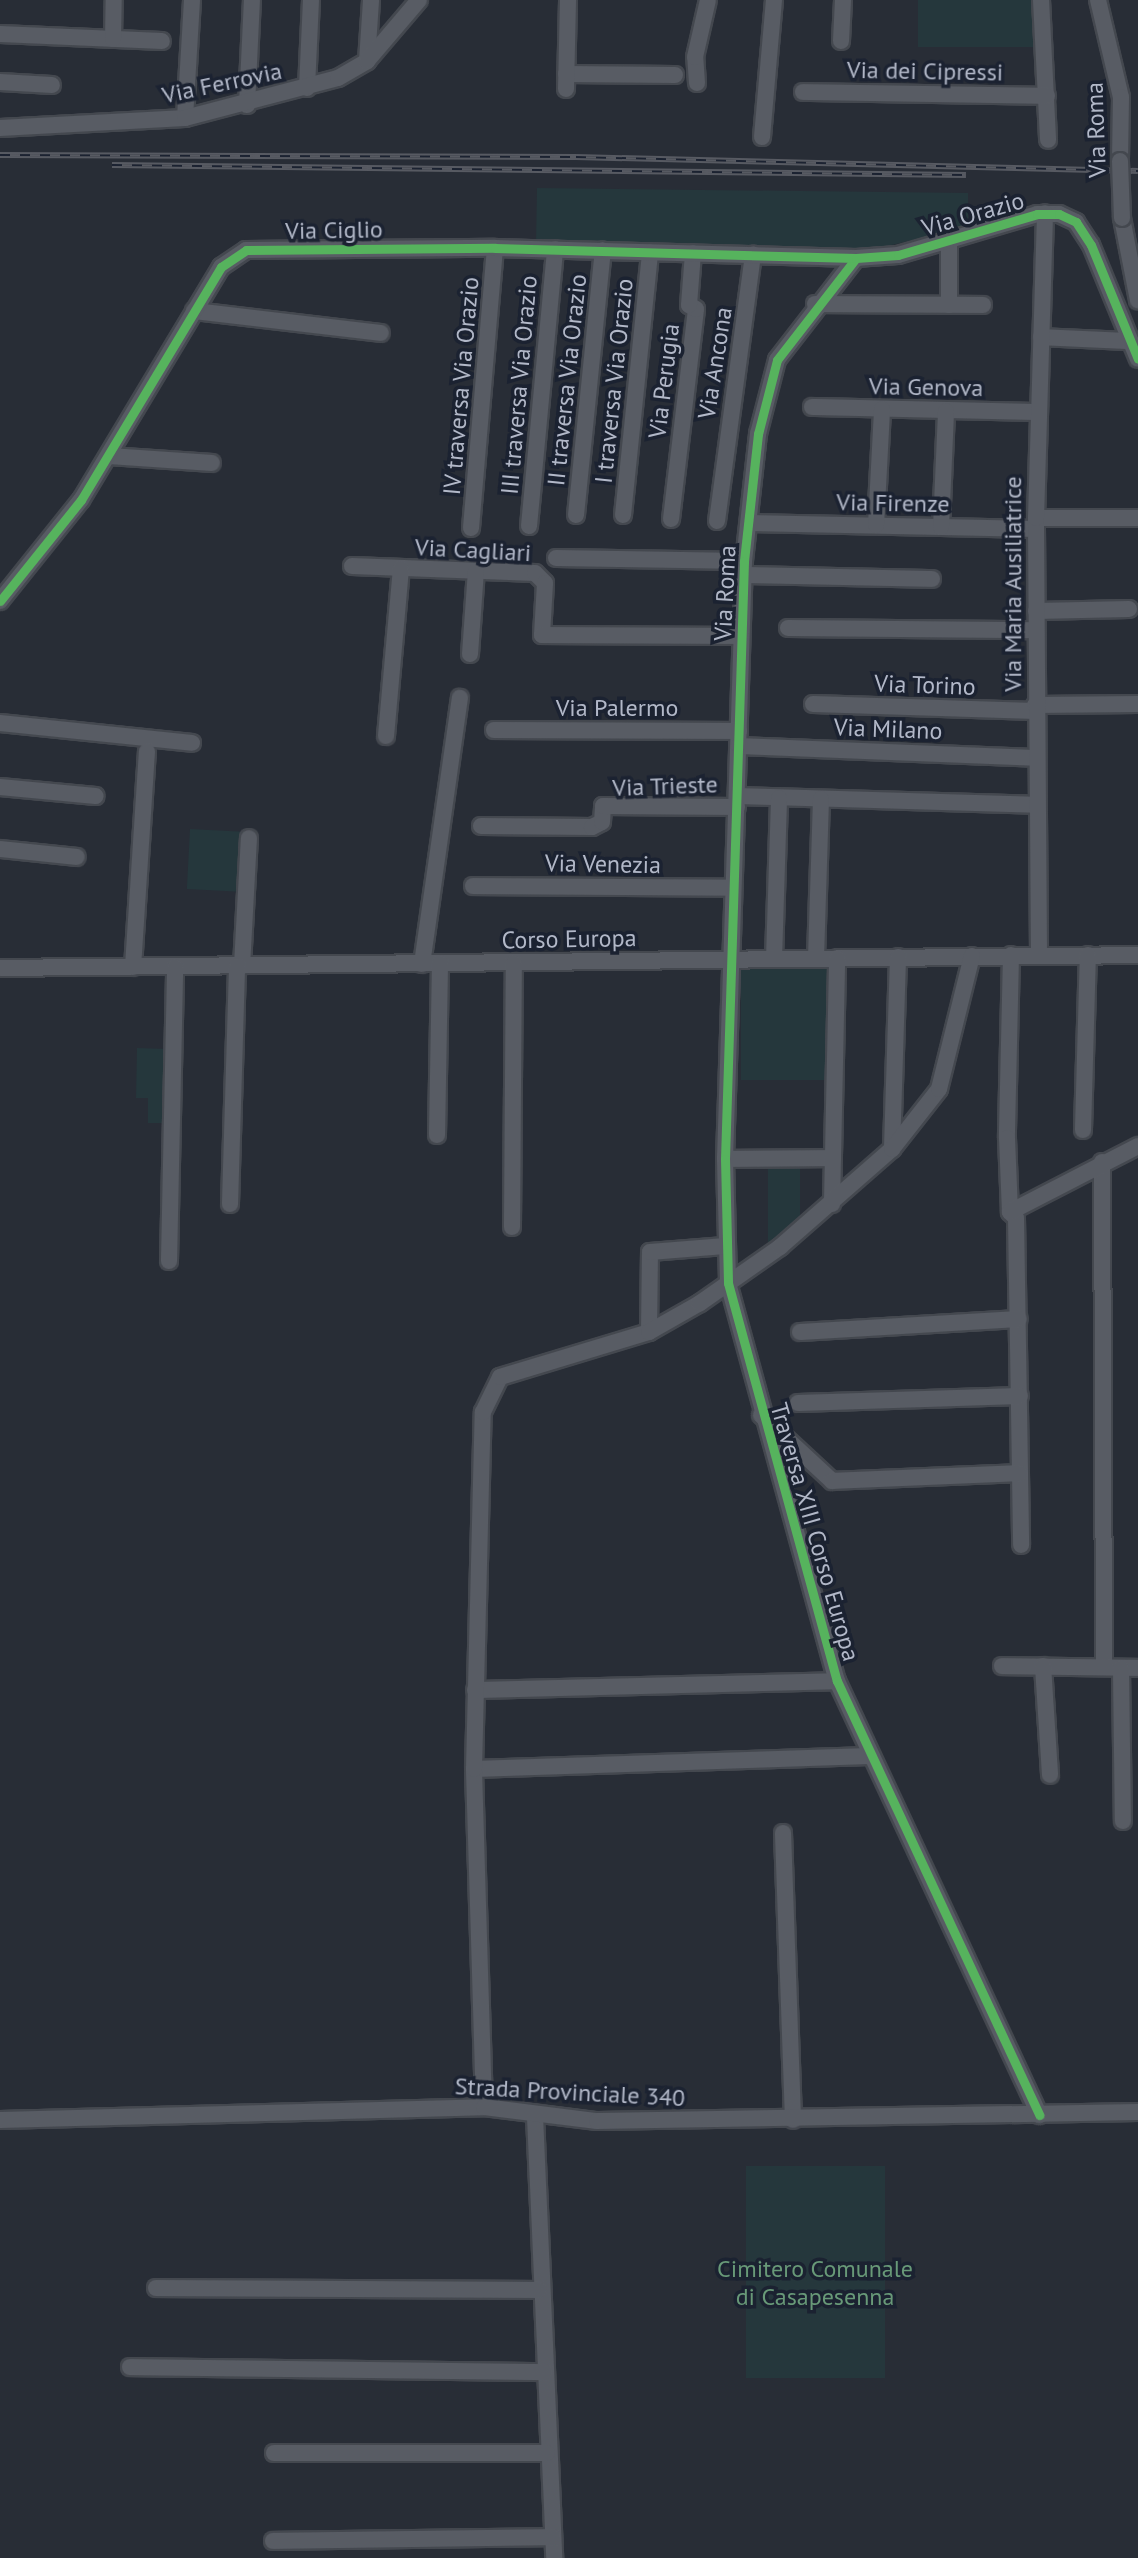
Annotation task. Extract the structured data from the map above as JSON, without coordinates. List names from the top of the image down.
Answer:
{
  "streets": {
    "street": [
      "Via dei Cipressi",
      "Via Ferrovia",
      "Via Roma",
      "Via Orazio",
      "Via Ciglio",
      "Via Ancona",
      "II traversa Via Orazio",
      "I traversa Via Orazio",
      "Via Perugia",
      "III traversa Via Orazio",
      "IV traversa Via Orazio",
      "Via Genova",
      "Via Firenze",
      "Via Cagliari",
      "Via Maria Ausiliatrice",
      "Via Torino",
      "Via Palermo",
      "Via Milano",
      "Via Trieste",
      "Via Venezia",
      "Corso Europa",
      "Traversa XIII Corso Europa",
      "Strada Provinciale 340"
    ]
  },
  "crossings": [
    ["Via Roma", "Via Orazio"],
    ["Via Roma", "Via Ciglio"],
    ["Via Roma", "Via Firenze"],
    ["Via Roma", "Via Cagliari"],
    ["Via Roma", "Via Palermo"],
    ["Via Roma", "Via Milano"],
    ["Via Roma", "Via Trieste"],
    ["Via Roma", "Via Venezia"],
    ["Via Roma", "Corso Europa"],
    ["Via Roma", "Traversa XIII Corso Europa"],
    ["Via Orazio", "Via Ciglio"],
    ["Via Orazio", "Via Maria Ausiliatrice"],
    ["Via Ciglio", "Via Ancona"],
    ["Via Ciglio", "II traversa Via Orazio"],
    ["Via Ciglio", "I traversa Via Orazio"],
    ["Via Ciglio", "Via Perugia"],
    ["Via Ciglio", "III traversa Via Orazio"],
    ["Via Ciglio", "IV traversa Via Orazio"],
    ["Via Genova", "Via Maria Ausiliatrice"],
    ["Via Firenze", "Via Maria Ausiliatrice"],
    ["Via Maria Ausiliatrice", "Via Torino"],
    ["Via Maria Ausiliatrice", "Via Milano"],
    ["Via Maria Ausiliatrice", "Corso Europa"],
    ["Via Palermo", "Via Milano"],
    ["Corso Europa", "Traversa XIII Corso Europa"],
    ["Traversa XIII Corso Europa", "Strada Provinciale 340"]
  ],
  "parks": ["Cimitero Comunale di Casapesenna"]
}
